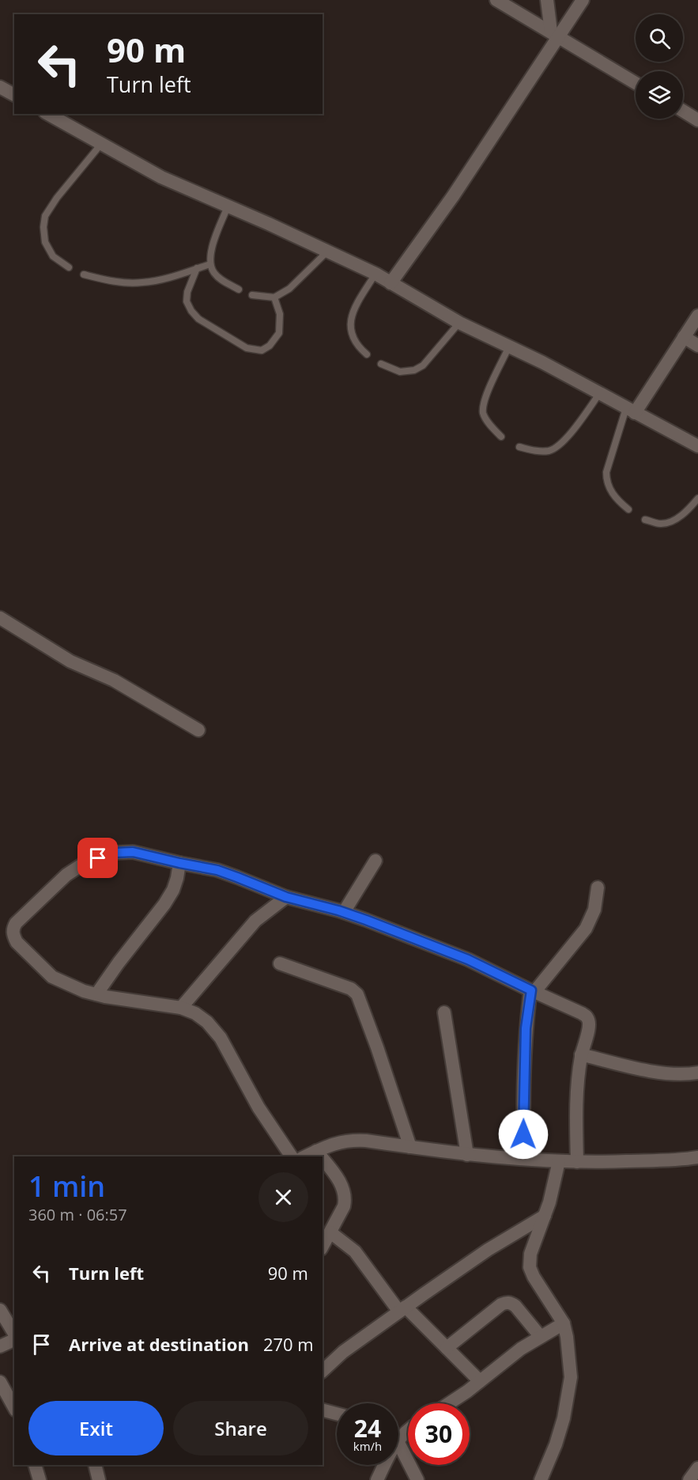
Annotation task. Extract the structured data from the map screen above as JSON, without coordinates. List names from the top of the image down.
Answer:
{
  "page": {
    "turn": ["90 m", "Turn left"],
    "heading": ["1 min", "360 m · 06:57"],
    "list": [
      {
        "name": "Turn left",
        "value": "90 m"
      },
      {
        "name": "Arrive at destination",
        "value": "270 m"
      }
    ],
    "buttons": ["Exit", "Share"],
    "speed": "24 km/h",
    "limit": "30"
  }
}
